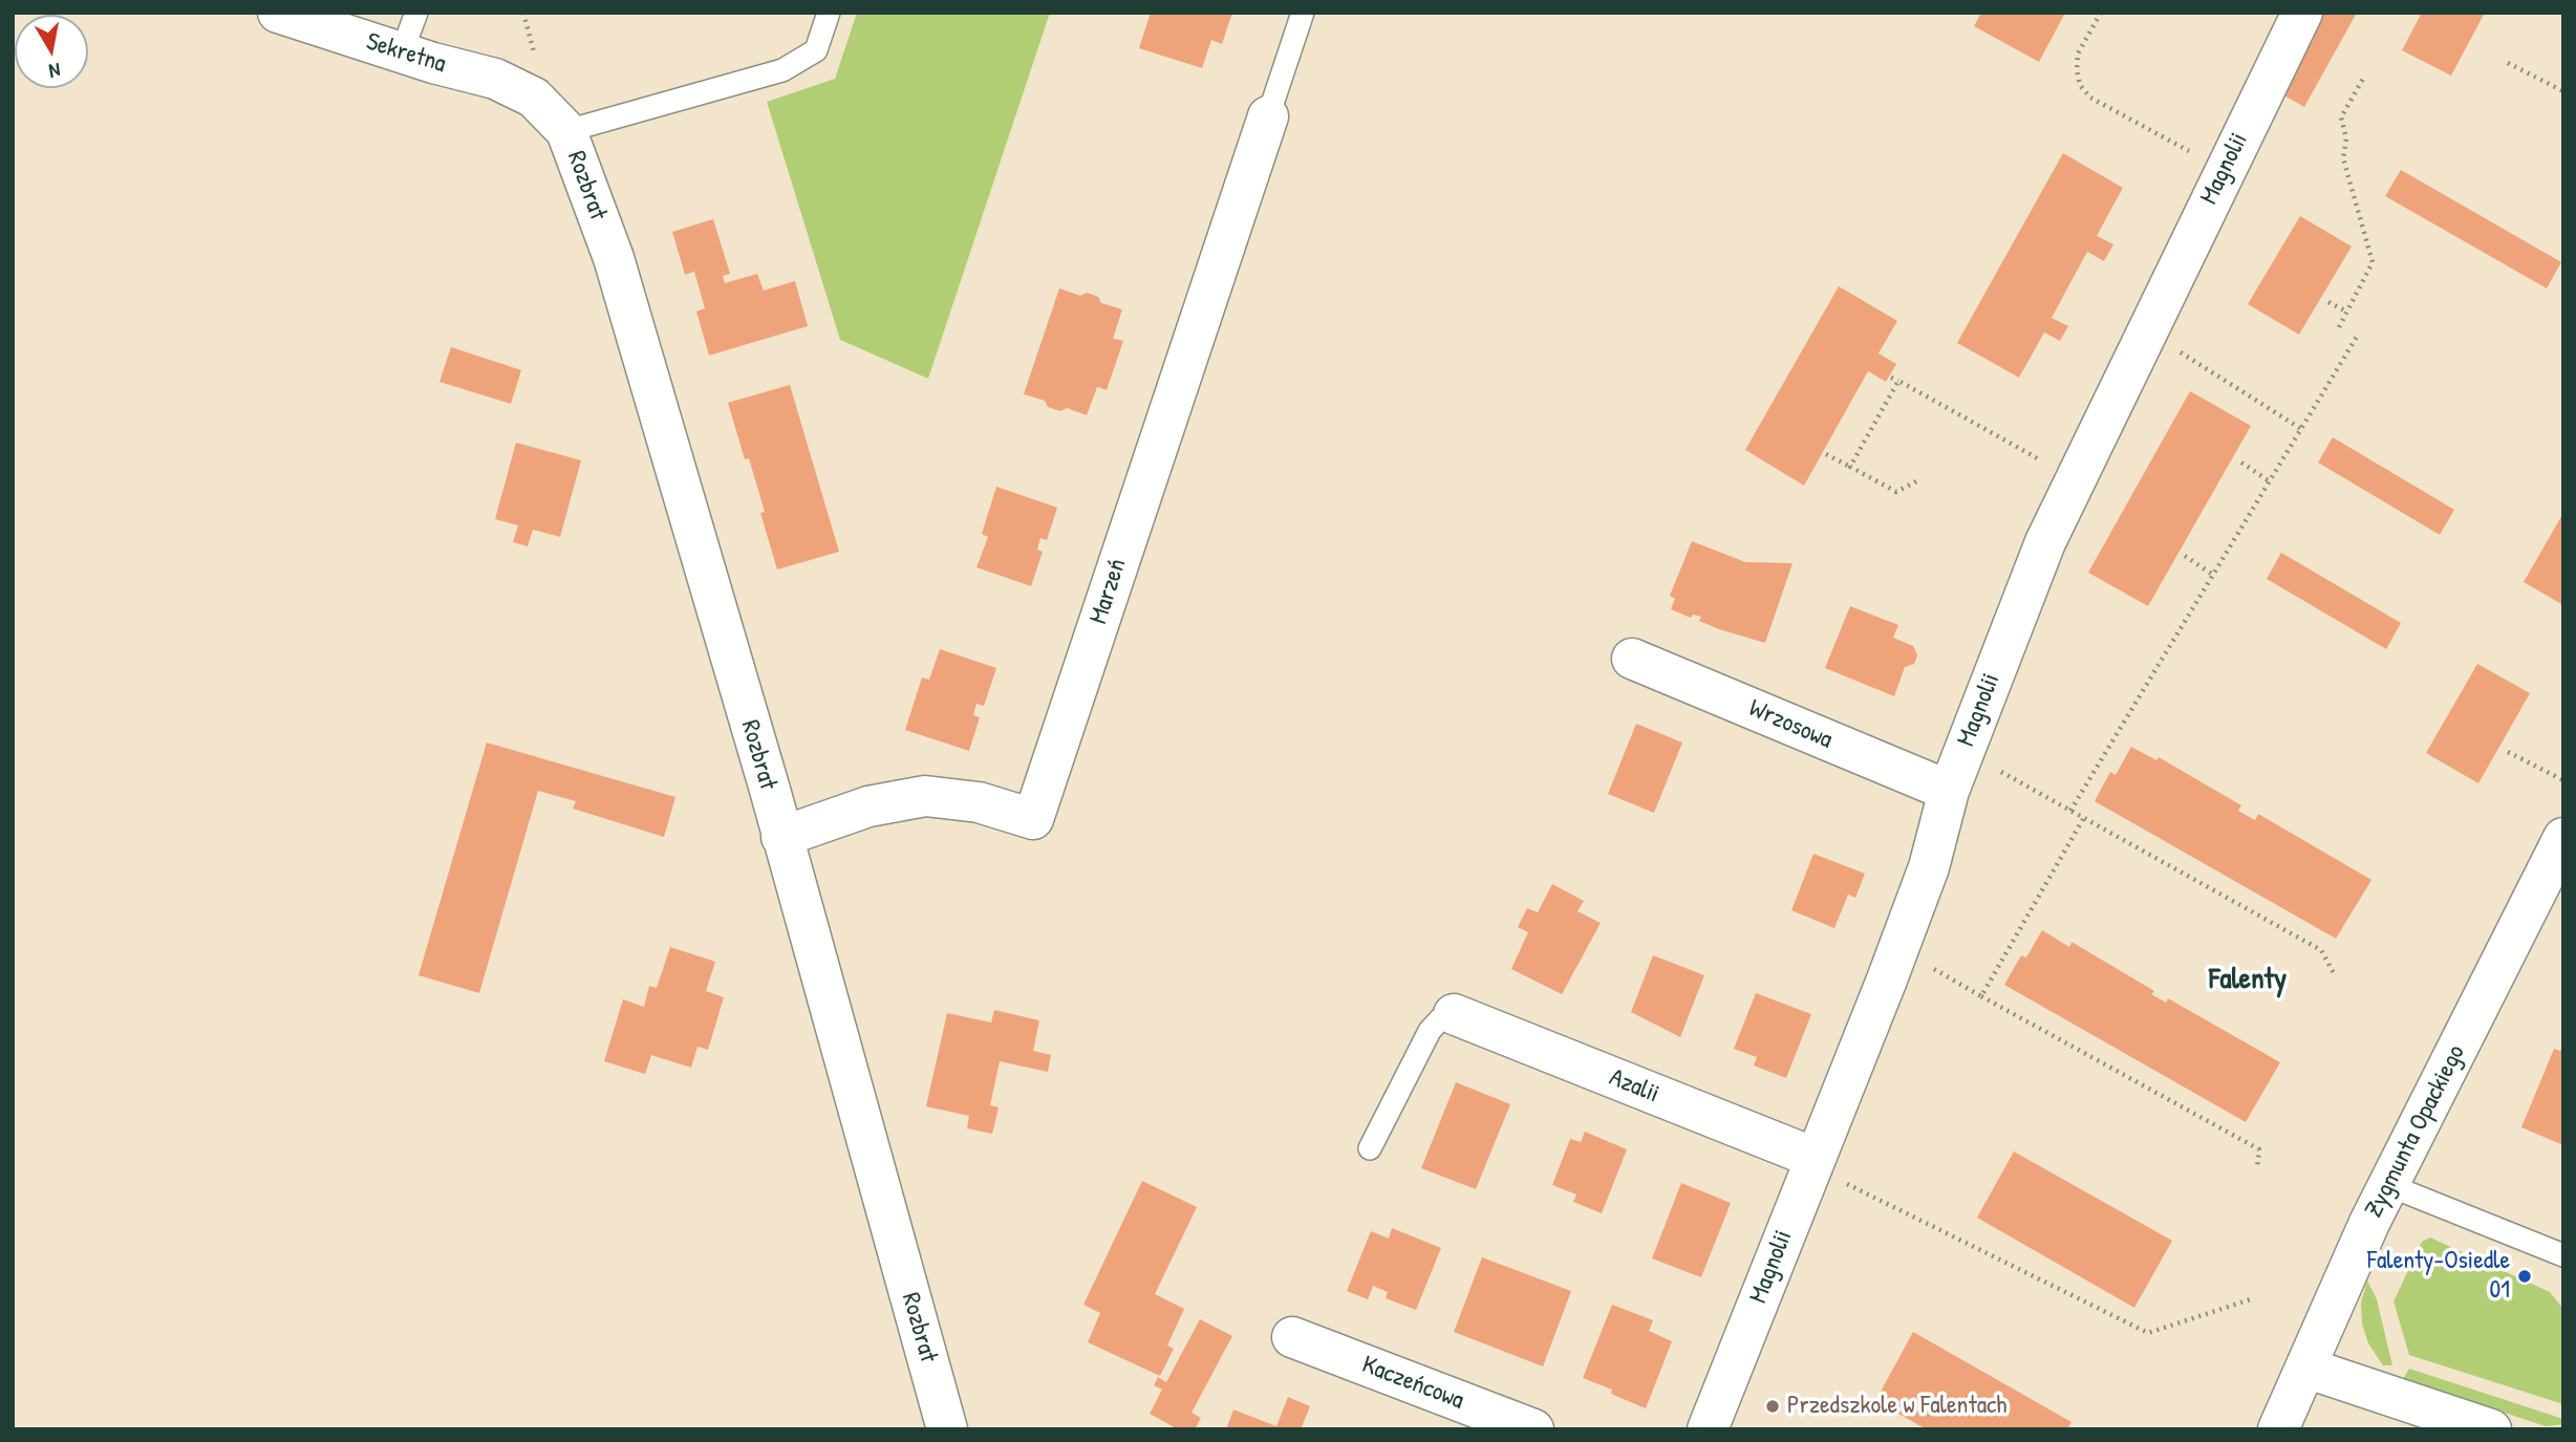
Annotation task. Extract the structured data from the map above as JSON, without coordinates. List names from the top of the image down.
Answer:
{
  "streets": {
    "street": [
      "Sekretna",
      "Magnolii",
      "Rozbrat",
      "Marzeń",
      "Wrzosowa",
      "Azalii",
      "Zygmunta Opackiego",
      "Kaczeńcowa"
    ]
  },
  "crossings": [
    ["Sekretna", "Rozbrat"],
    ["Magnolii", "Wrzosowa"],
    ["Magnolii", "Azalii"],
    ["Rozbrat", "Marzeń"]
  ],
  "districts": ["Falenty"],
  "places": ["Falenty-Osiedle 01", "Przedszkole w Falentach"],
  "north": "bottom"
}
